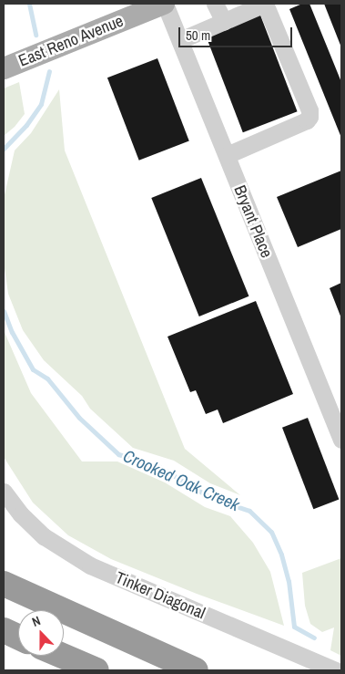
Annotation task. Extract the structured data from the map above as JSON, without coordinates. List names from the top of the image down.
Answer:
{
  "streets": {
    "main road": ["East Reno Avenue"],
    "street": ["Bryant Place", "Tinker Diagonal"]
  },
  "crossings": [
    ["East Reno Avenue", "Bryant Place"]
  ],
  "water": ["Crooked Oak Creek"],
  "scale_bar": "50 m",
  "north": "top"
}
